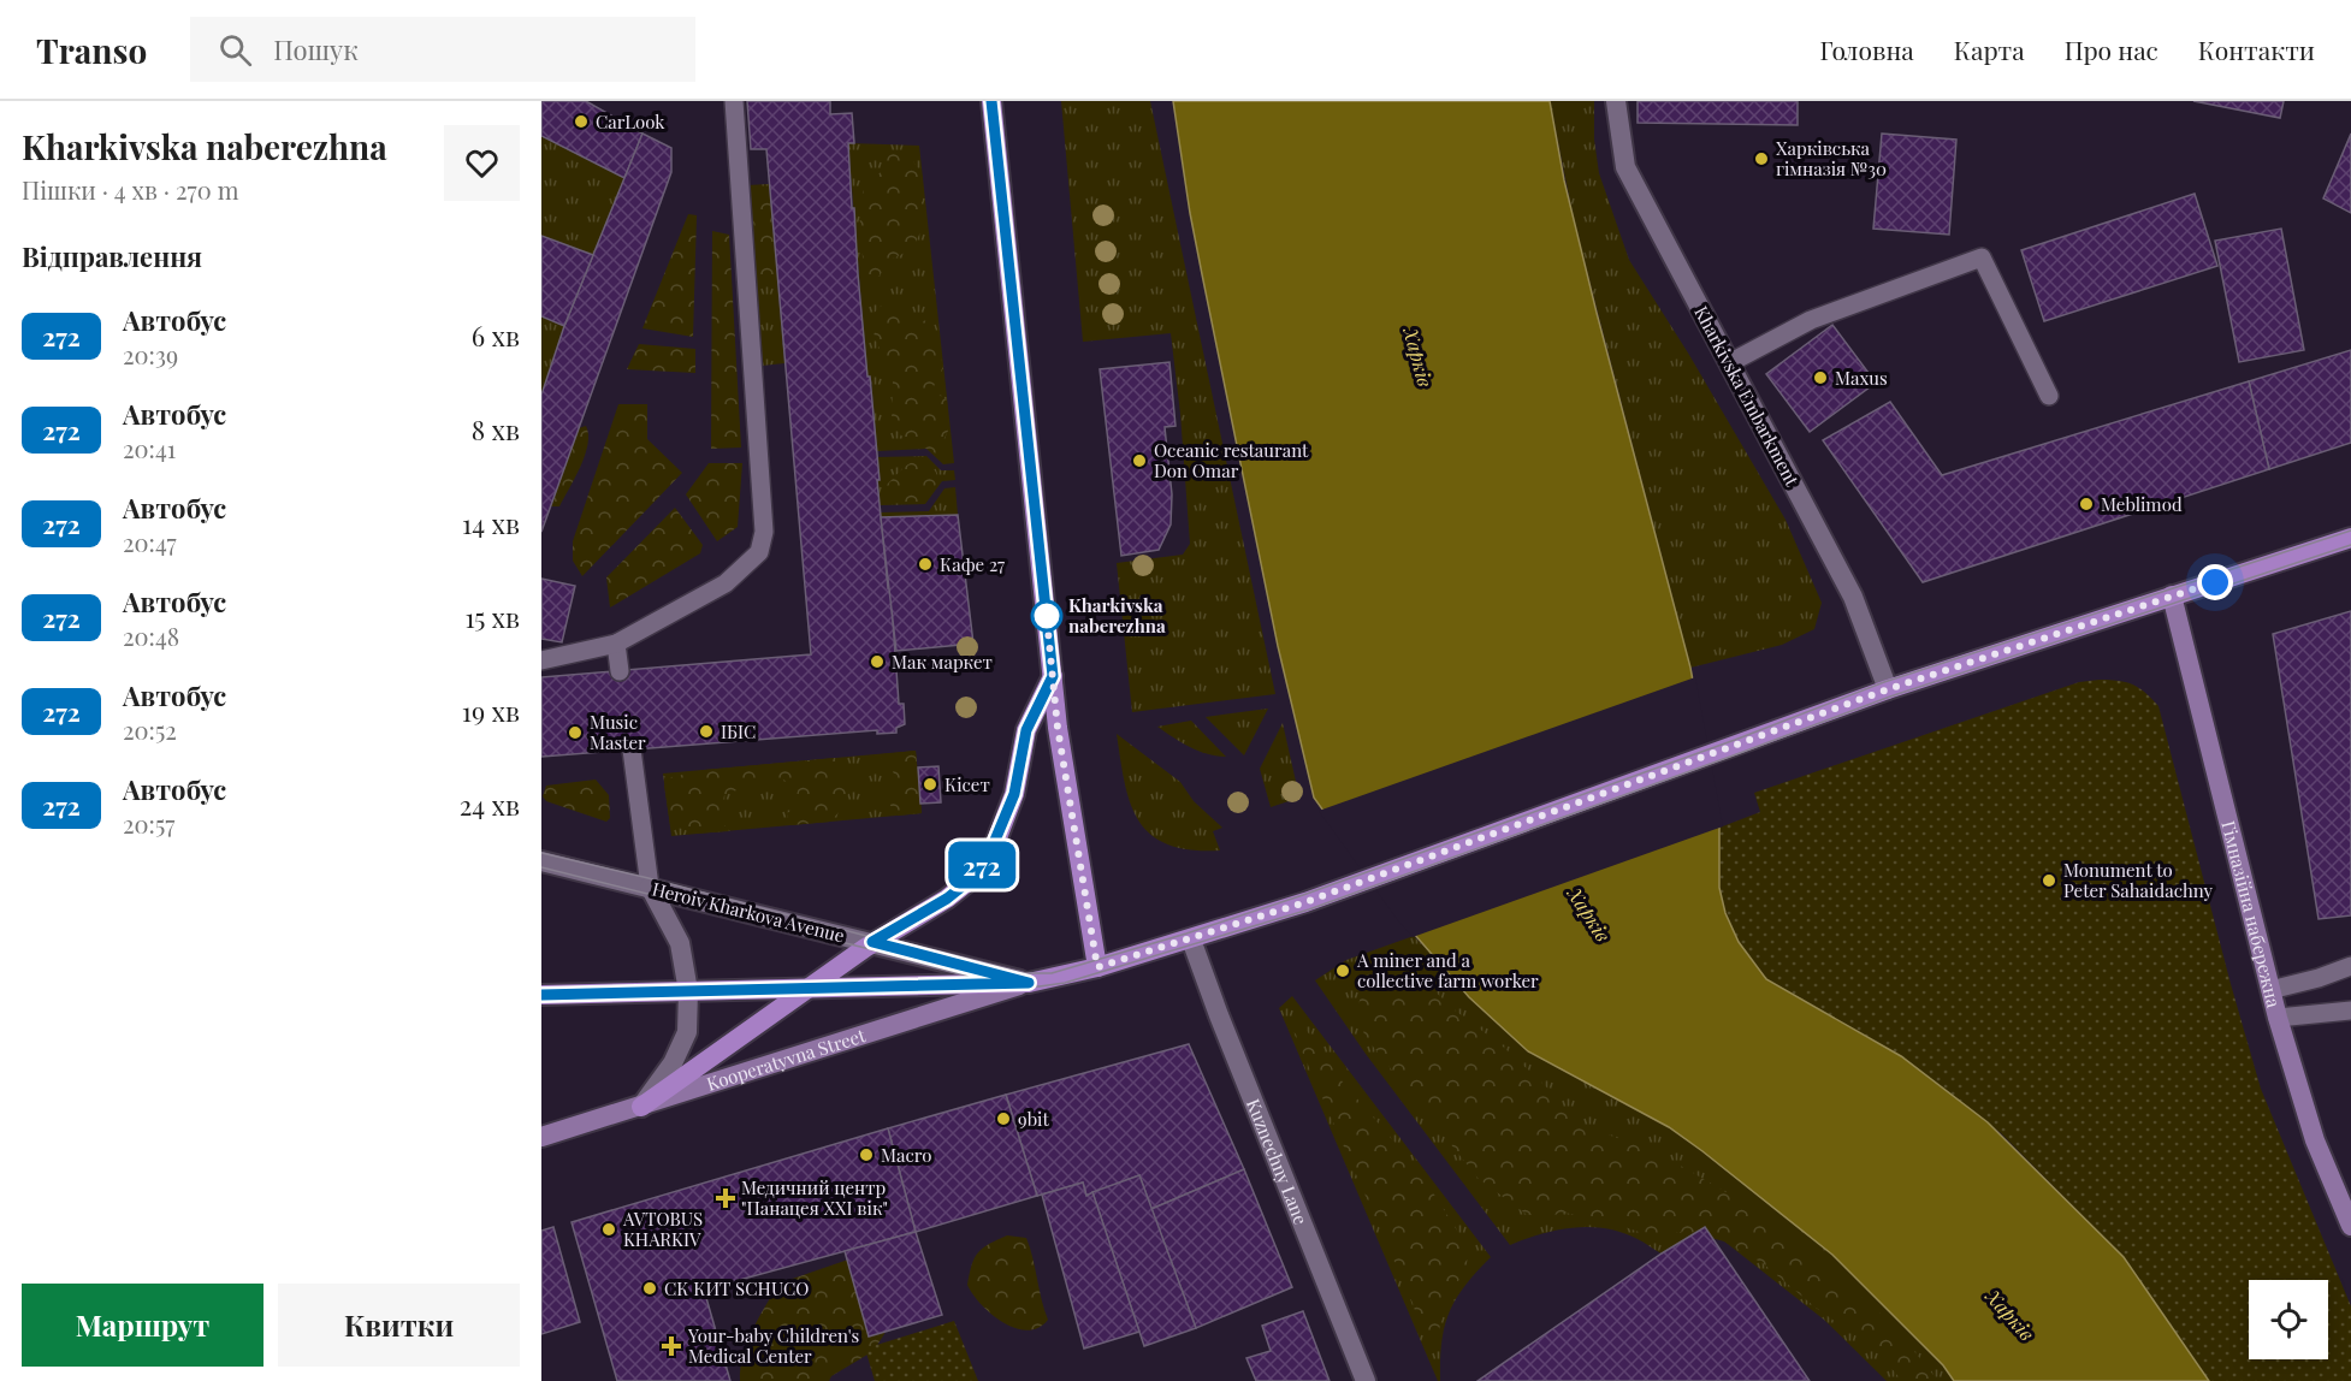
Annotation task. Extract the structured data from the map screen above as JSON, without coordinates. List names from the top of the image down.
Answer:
{
  "streets": {
    "main road": ["Heroiv Kharkova Avenue", "Гімназійна набережна", "Kooperatyvna Street"],
    "street": ["Kharkivska Embarkment", "Kuznechny Lane"]
  },
  "crossings": [
    ["Kharkivska Embarkment", "Heroiv Kharkova Avenue"],
    ["Heroiv Kharkova Avenue", "Гімназійна набережна"],
    ["Heroiv Kharkova Avenue", "Kooperatyvna Street"],
    ["Heroiv Kharkova Avenue", "Kuznechny Lane"]
  ],
  "water": ["Харків"],
  "places": {
    "other": [
      "CarLook",
      "Харківська гімназія №30",
      "Maxus",
      "Oceanic restaurant Don Omar",
      "Meblimod",
      "Кафе 27",
      "Kharkivska naberezhna",
      "Мак маркет",
      "ІБІС",
      "Music Master",
      "Кісет",
      "Monument to Peter Sahaidachny",
      "A miner and a collective farm worker",
      "9bit",
      "Macro",
      "AVTOBUS KHARKІV",
      "СК КИТ SCHUCO"
    ],
    "health": ["Медичний центр \"Панацея XXI вік\"", "Your-baby Children's Medical Center"]
  },
  "lines": ["bus line 272"],
  "page": {
    "header": "Transo",
    "search": "Пошук",
    "nav": [
      "Головна",
      "Карта",
      "Про нас",
      "Контакти"
    ],
    "heading": [
      ["Kharkivska naberezhna", "Пішки · 4 хв · 270 m"],
      "Відправлення"
    ],
    "on_map": "272",
    "list": [
      {
        "mark": "272",
        "name": "Автобус",
        "note": "20:39",
        "value": "6 хв"
      },
      {
        "mark": "272",
        "name": "Автобус",
        "note": "20:41",
        "value": "8 хв"
      },
      {
        "mark": "272",
        "name": "Автобус",
        "note": "20:47",
        "value": "14 хв"
      },
      {
        "mark": "272",
        "name": "Автобус",
        "note": "20:48",
        "value": "15 хв"
      },
      {
        "mark": "272",
        "name": "Автобус",
        "note": "20:52",
        "value": "19 хв"
      },
      {
        "mark": "272",
        "name": "Автобус",
        "note": "20:57",
        "value": "24 хв"
      }
    ],
    "buttons": ["Маршрут", "Квитки"]
  }
}
